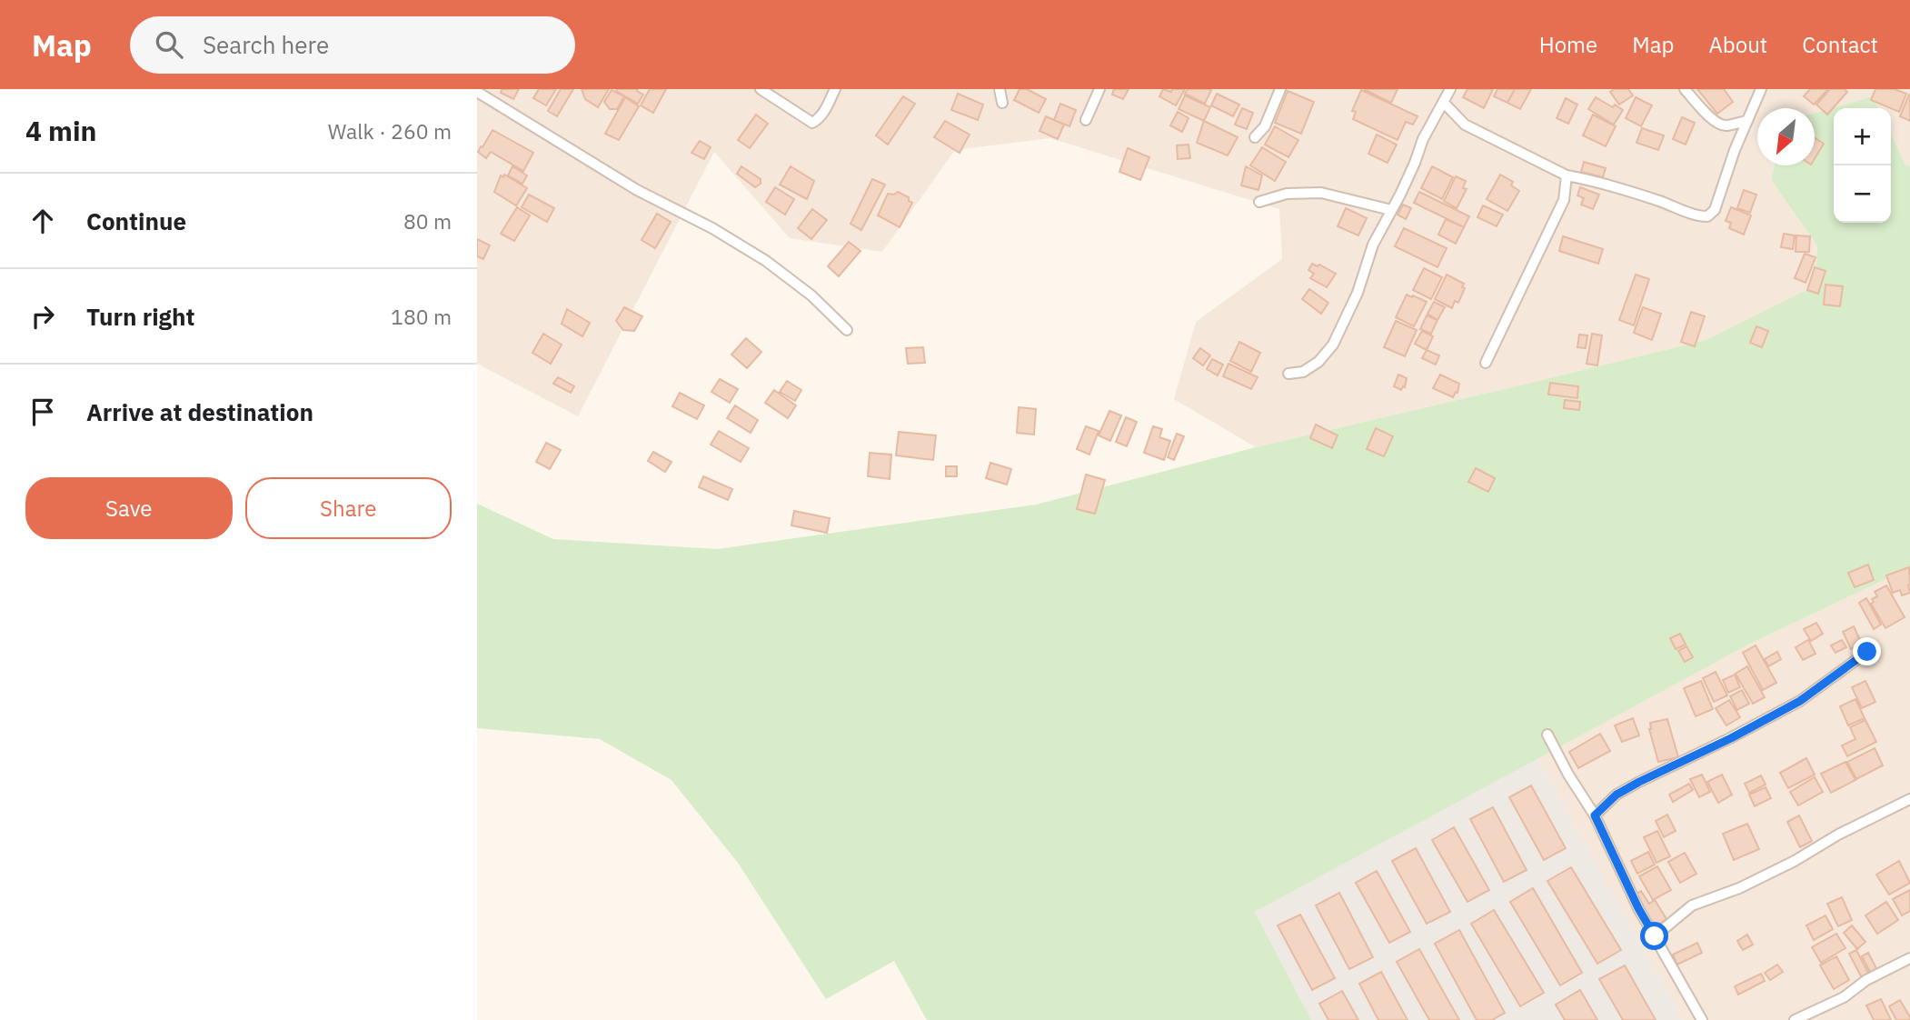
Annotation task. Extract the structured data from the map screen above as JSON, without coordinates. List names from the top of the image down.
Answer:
{
  "north": "bottom left",
  "page": {
    "header": "Map",
    "search": "Search here",
    "nav": [
      "Home",
      "Map",
      "About",
      "Contact"
    ],
    "heading": ["4 min", "Walk · 260 m"],
    "map_buttons": ["+", "−"],
    "list": [
      ["Continue", "80 m"],
      ["Turn right", "180 m"],
      "Arrive at destination"
    ],
    "buttons": ["Save", "Share"]
  }
}
